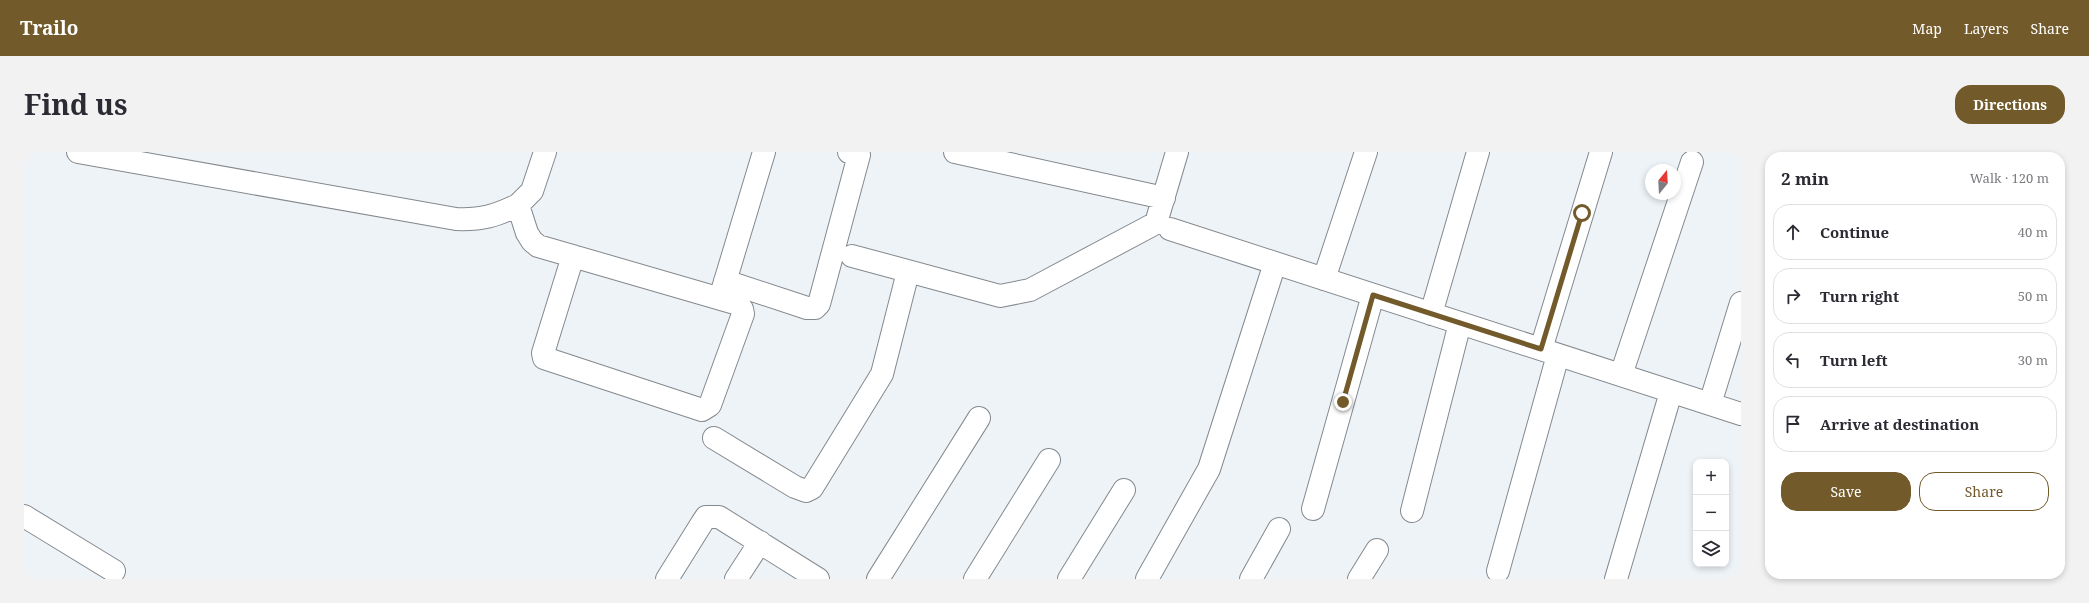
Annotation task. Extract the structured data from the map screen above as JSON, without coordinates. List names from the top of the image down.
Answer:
{
  "north": "top",
  "page": {
    "header": "Trailo",
    "nav": ["Map", "Layers", "Share"],
    "title": "Find us",
    "buttons": [
      "Directions",
      ["Save", "Share"]
    ],
    "heading": ["2 min", "Walk · 120 m"],
    "list": [
      ["Continue", "40 m"],
      ["Turn right", "50 m"],
      ["Turn left", "30 m"],
      "Arrive at destination"
    ],
    "map_buttons": ["+", "−"]
  }
}
